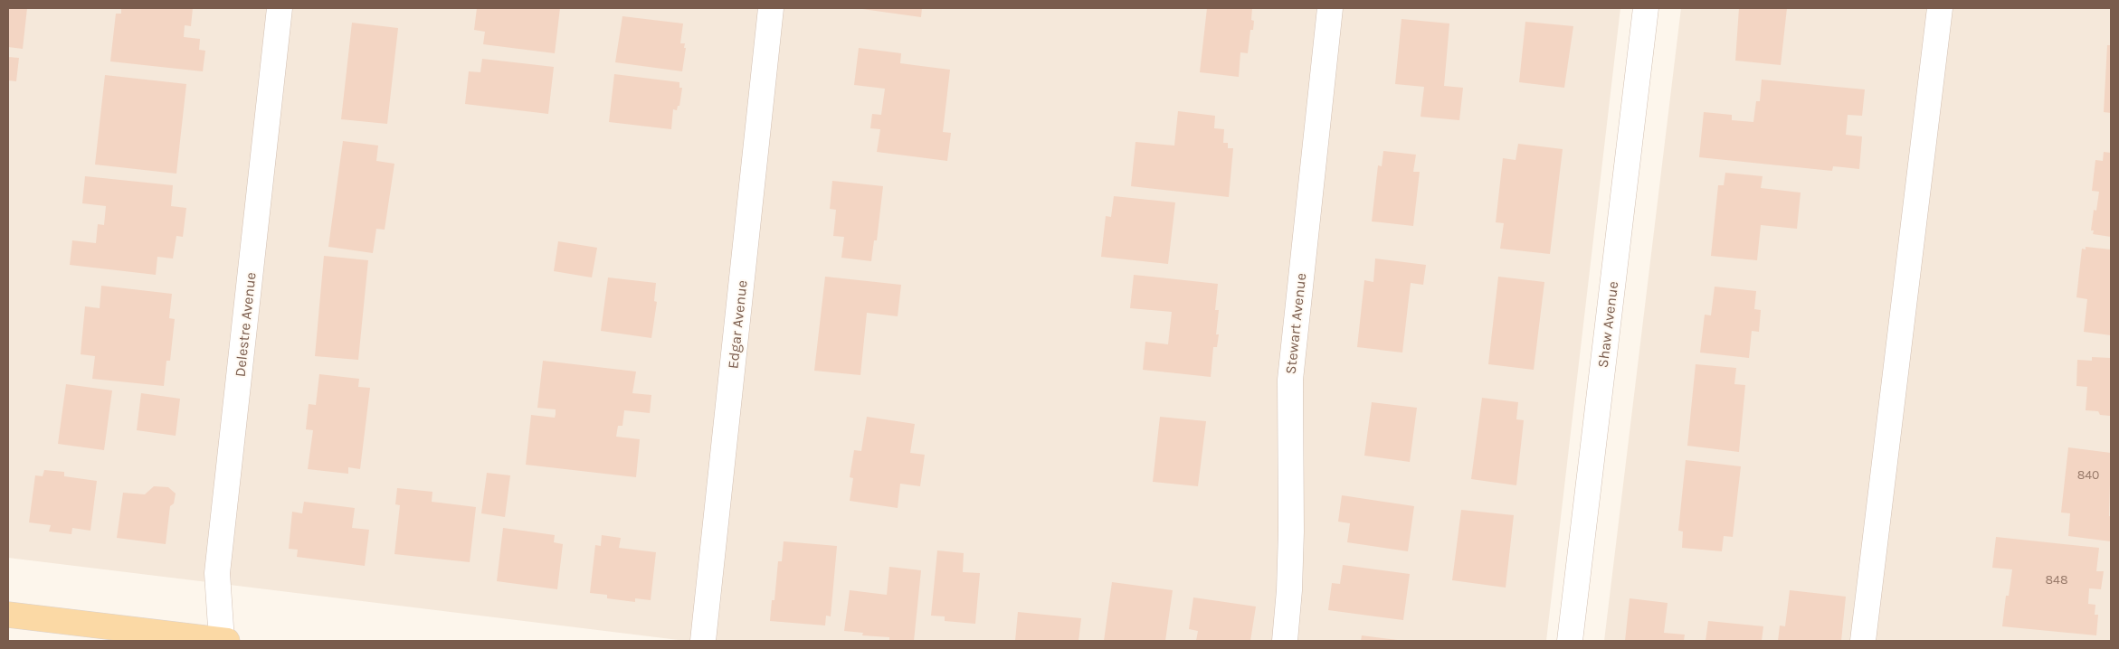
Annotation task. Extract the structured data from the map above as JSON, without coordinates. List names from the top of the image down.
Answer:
{
  "streets": {
    "street": [
      "Stewart Avenue",
      "Delestre Avenue",
      "Edgar Avenue",
      "Shaw Avenue"
    ]
  },
  "house_numbers": ["840", "848"]
}
